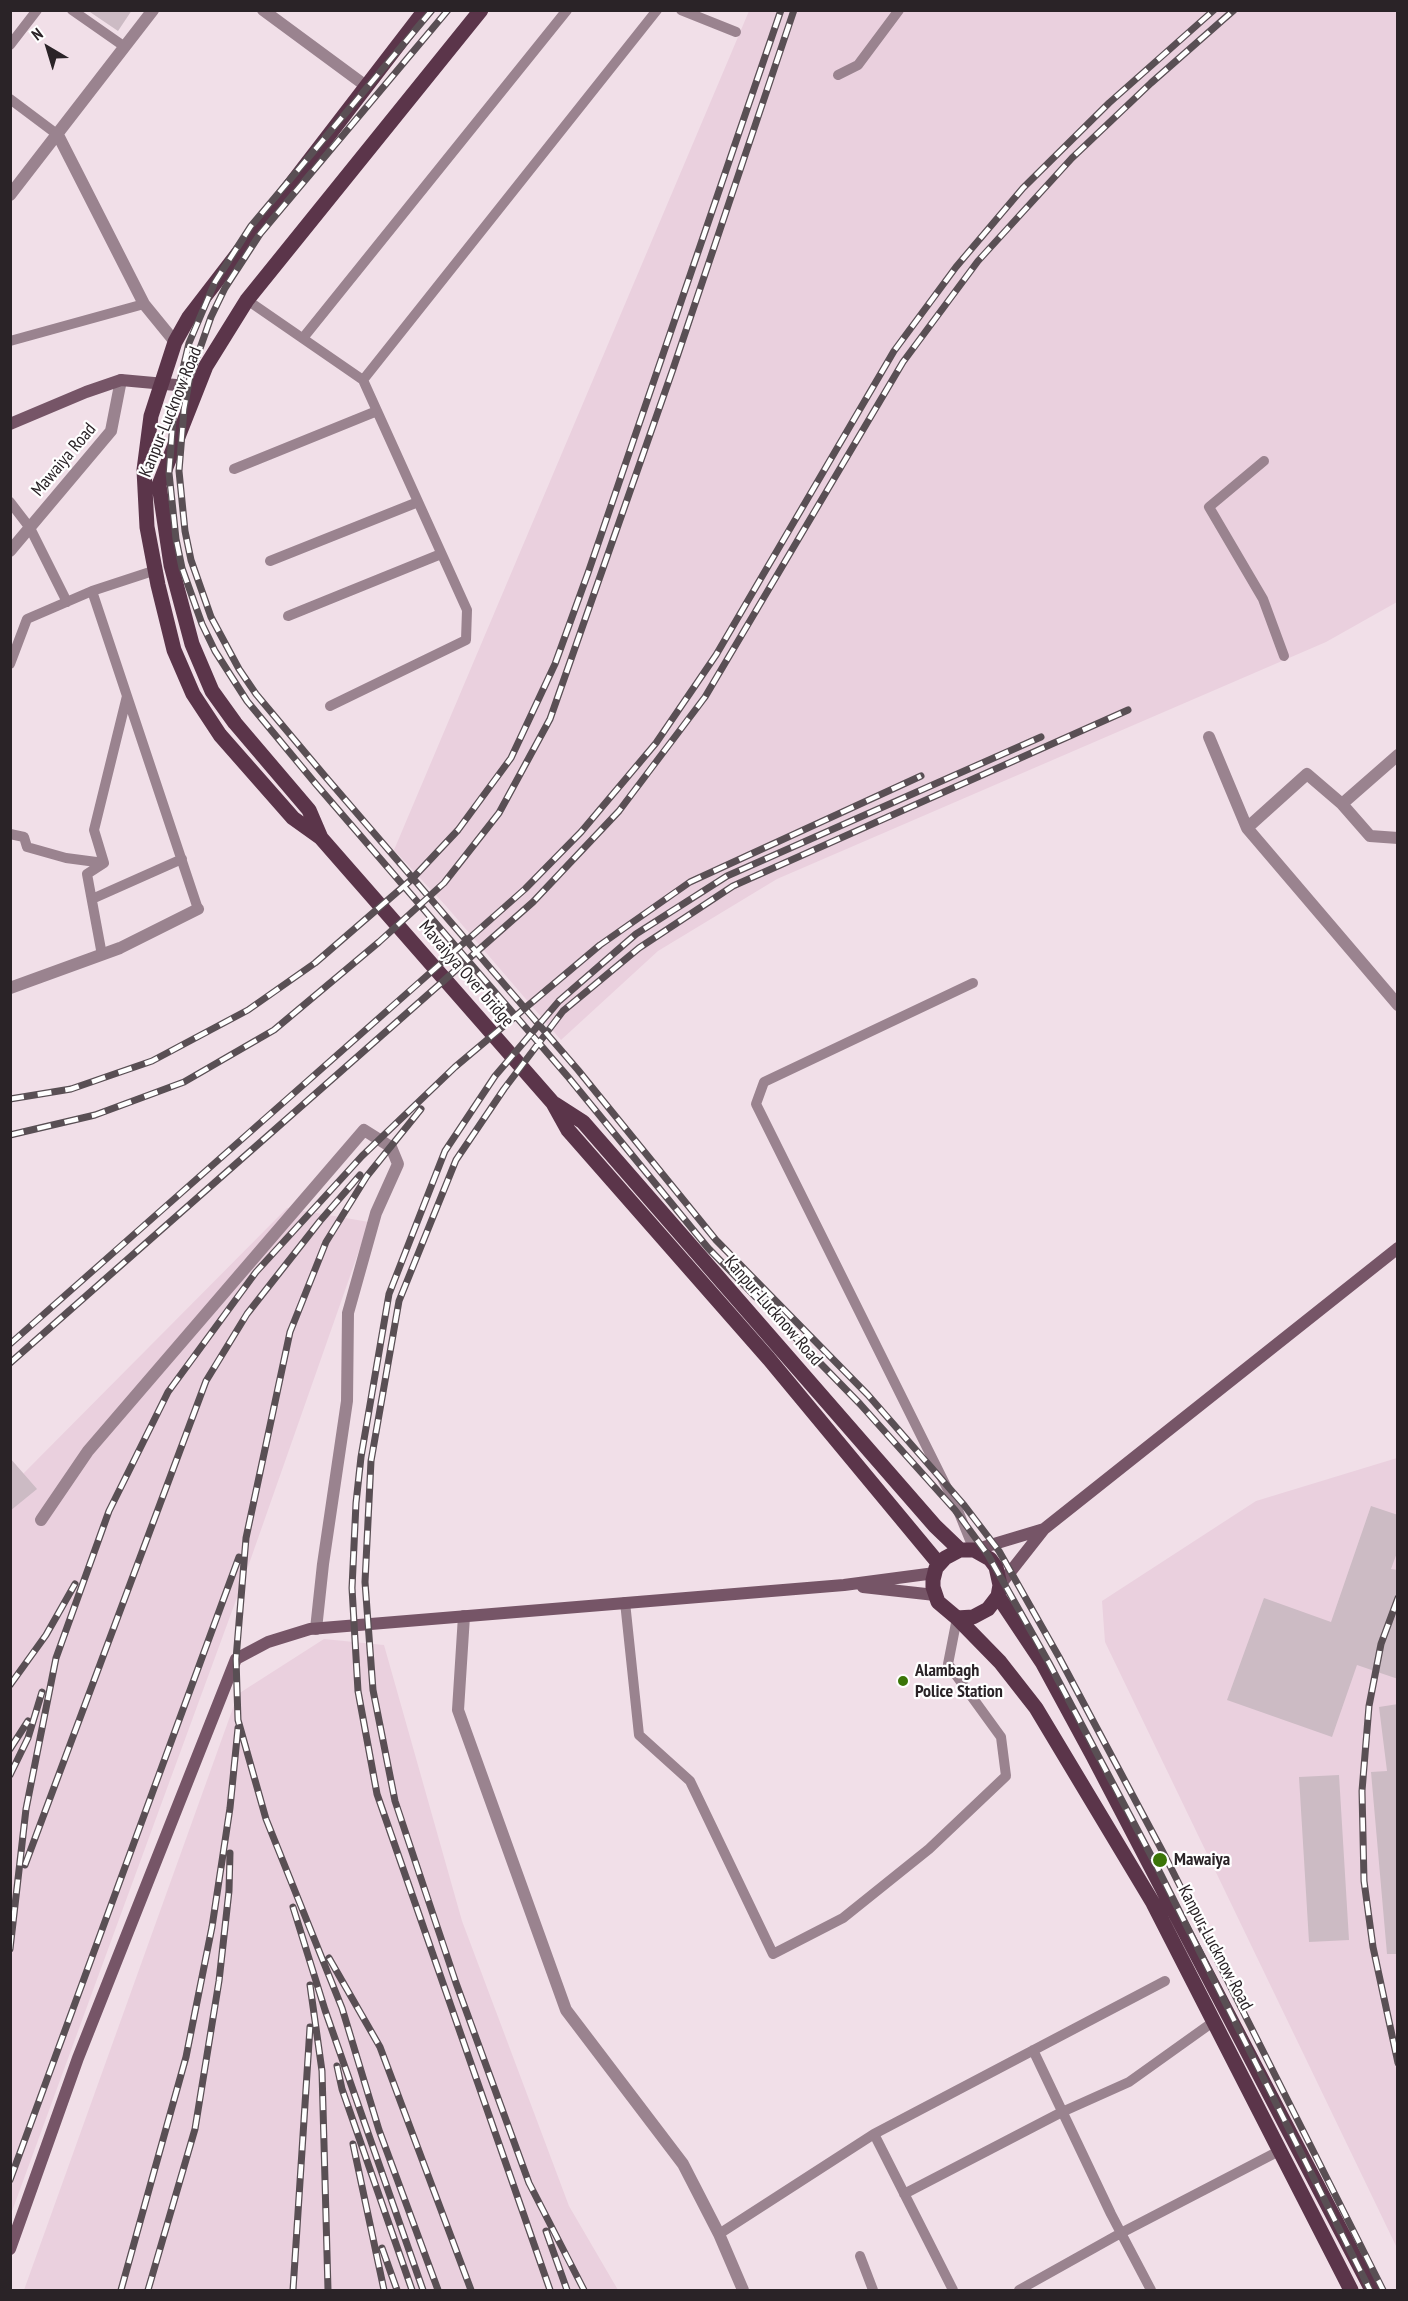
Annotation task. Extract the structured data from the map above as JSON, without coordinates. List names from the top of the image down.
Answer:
{
  "streets": {
    "main road": ["Kanpur-Lucknow Road", "Mavaiyya Over bridge"],
    "street": ["Mawaiya Road"]
  },
  "crossings": [
    ["Kanpur-Lucknow Road", "Mavaiyya Over bridge"]
  ],
  "places": ["Alambagh Police Station", "Mawaiya"],
  "north": "top left"
}
